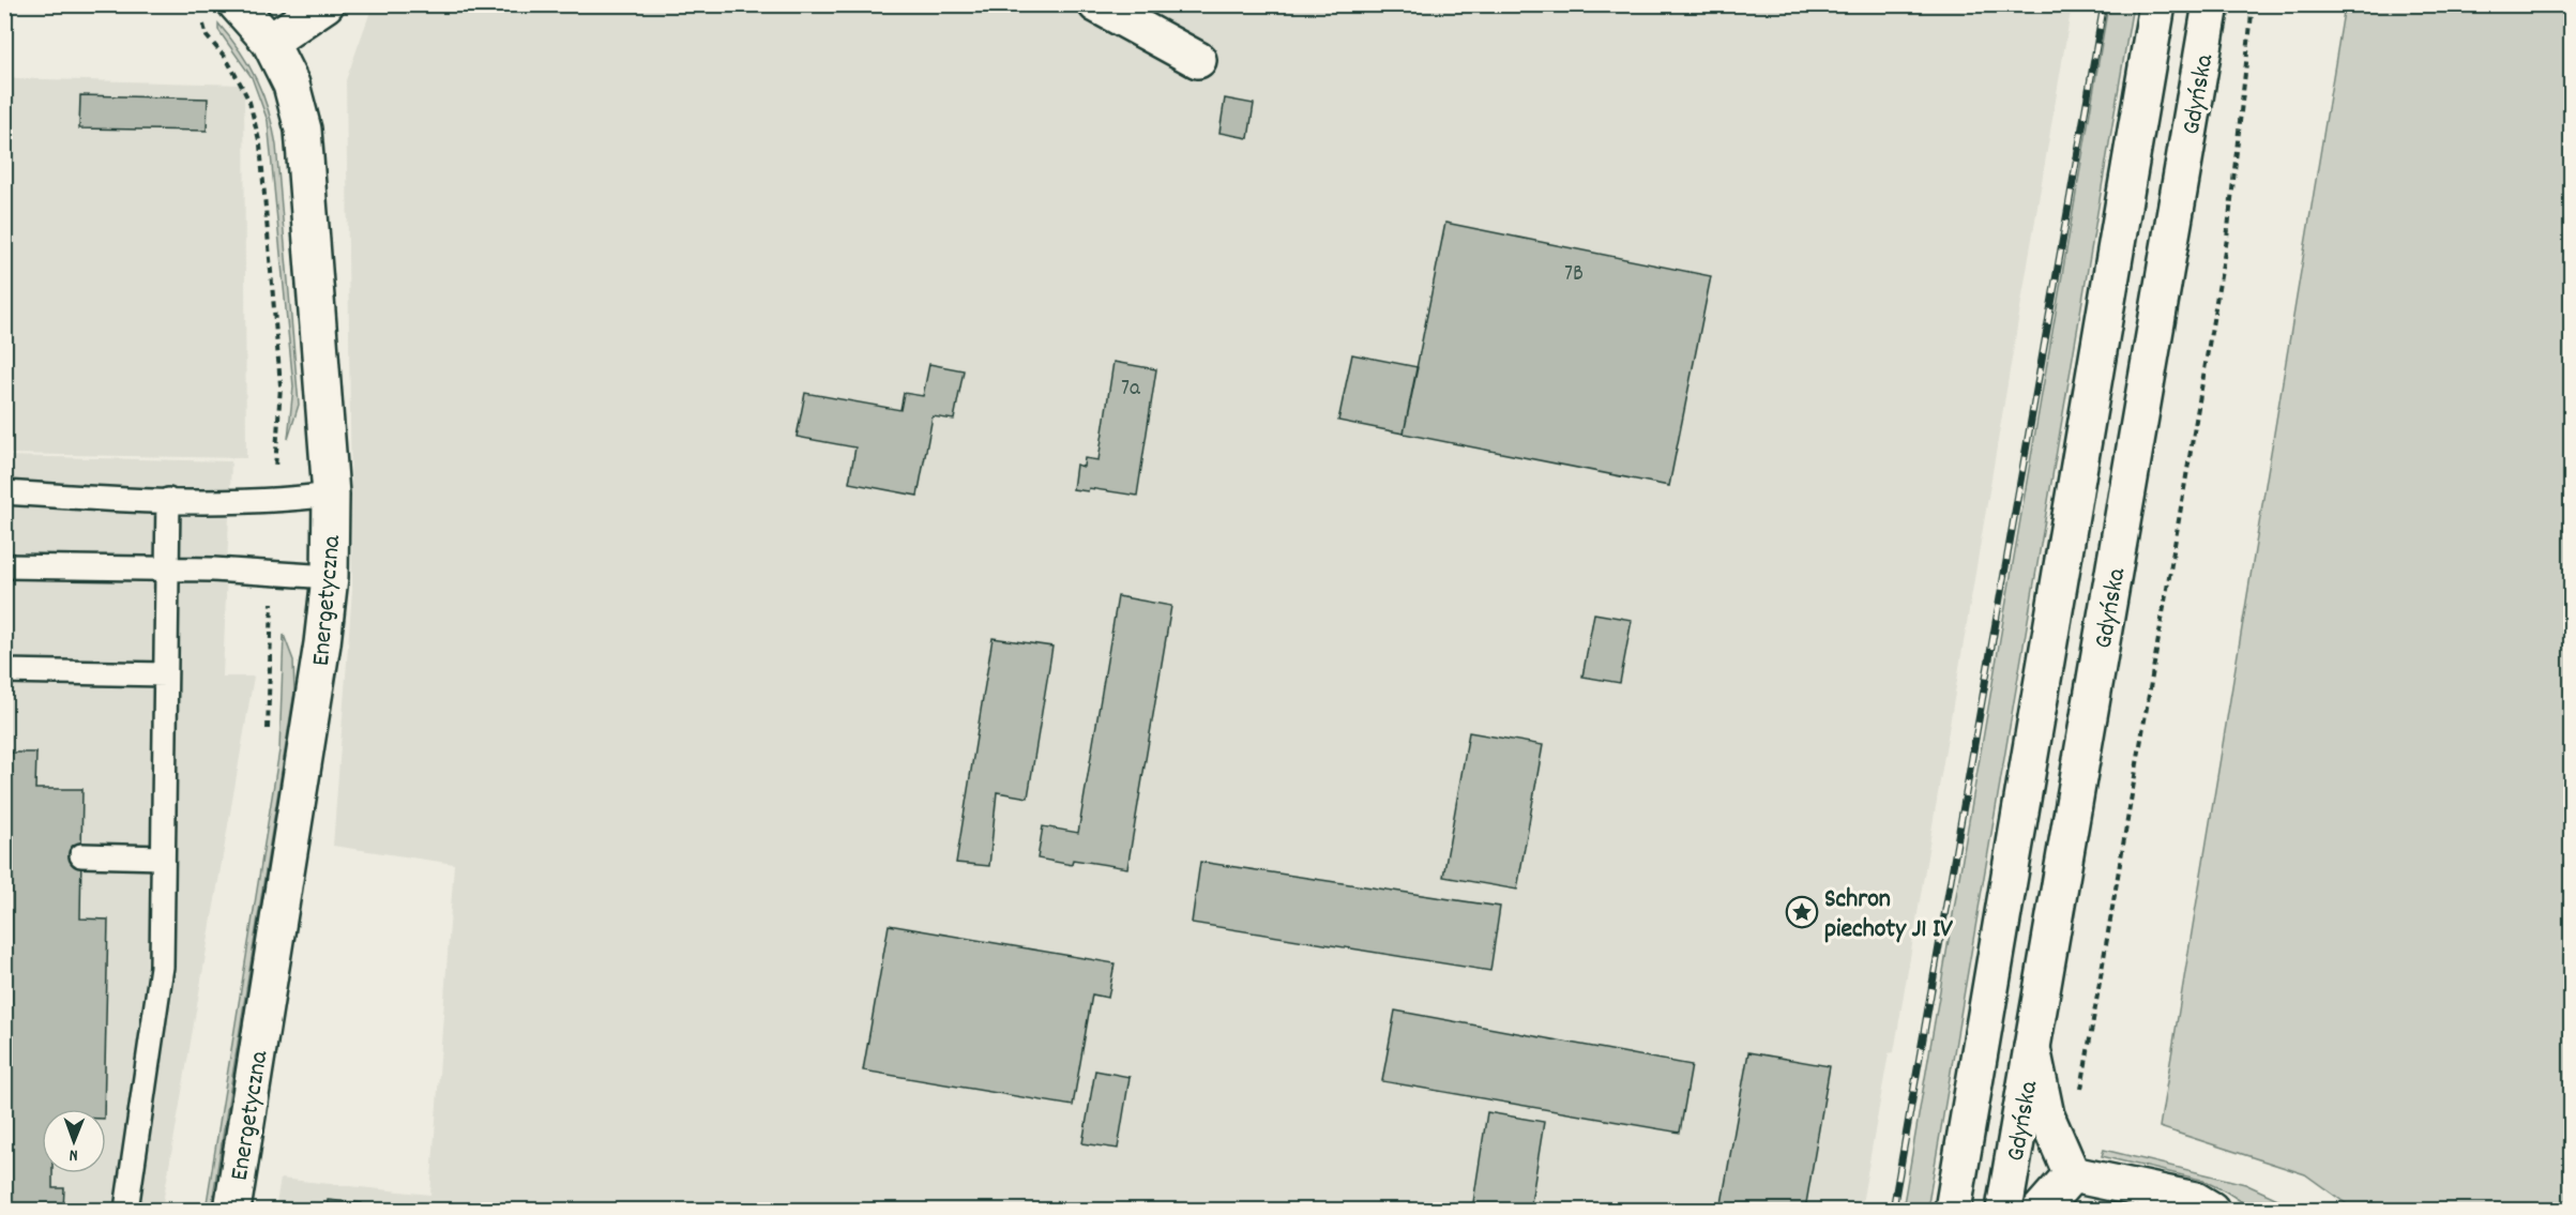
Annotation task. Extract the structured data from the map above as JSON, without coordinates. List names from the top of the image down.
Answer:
{
  "streets": {
    "main road": ["Gdyńska", "Energetyczna"]
  },
  "places": {
    "place": ["Schron piechoty J1 IV"]
  },
  "house_numbers": ["7B", "7a"],
  "north": "bottom"
}
